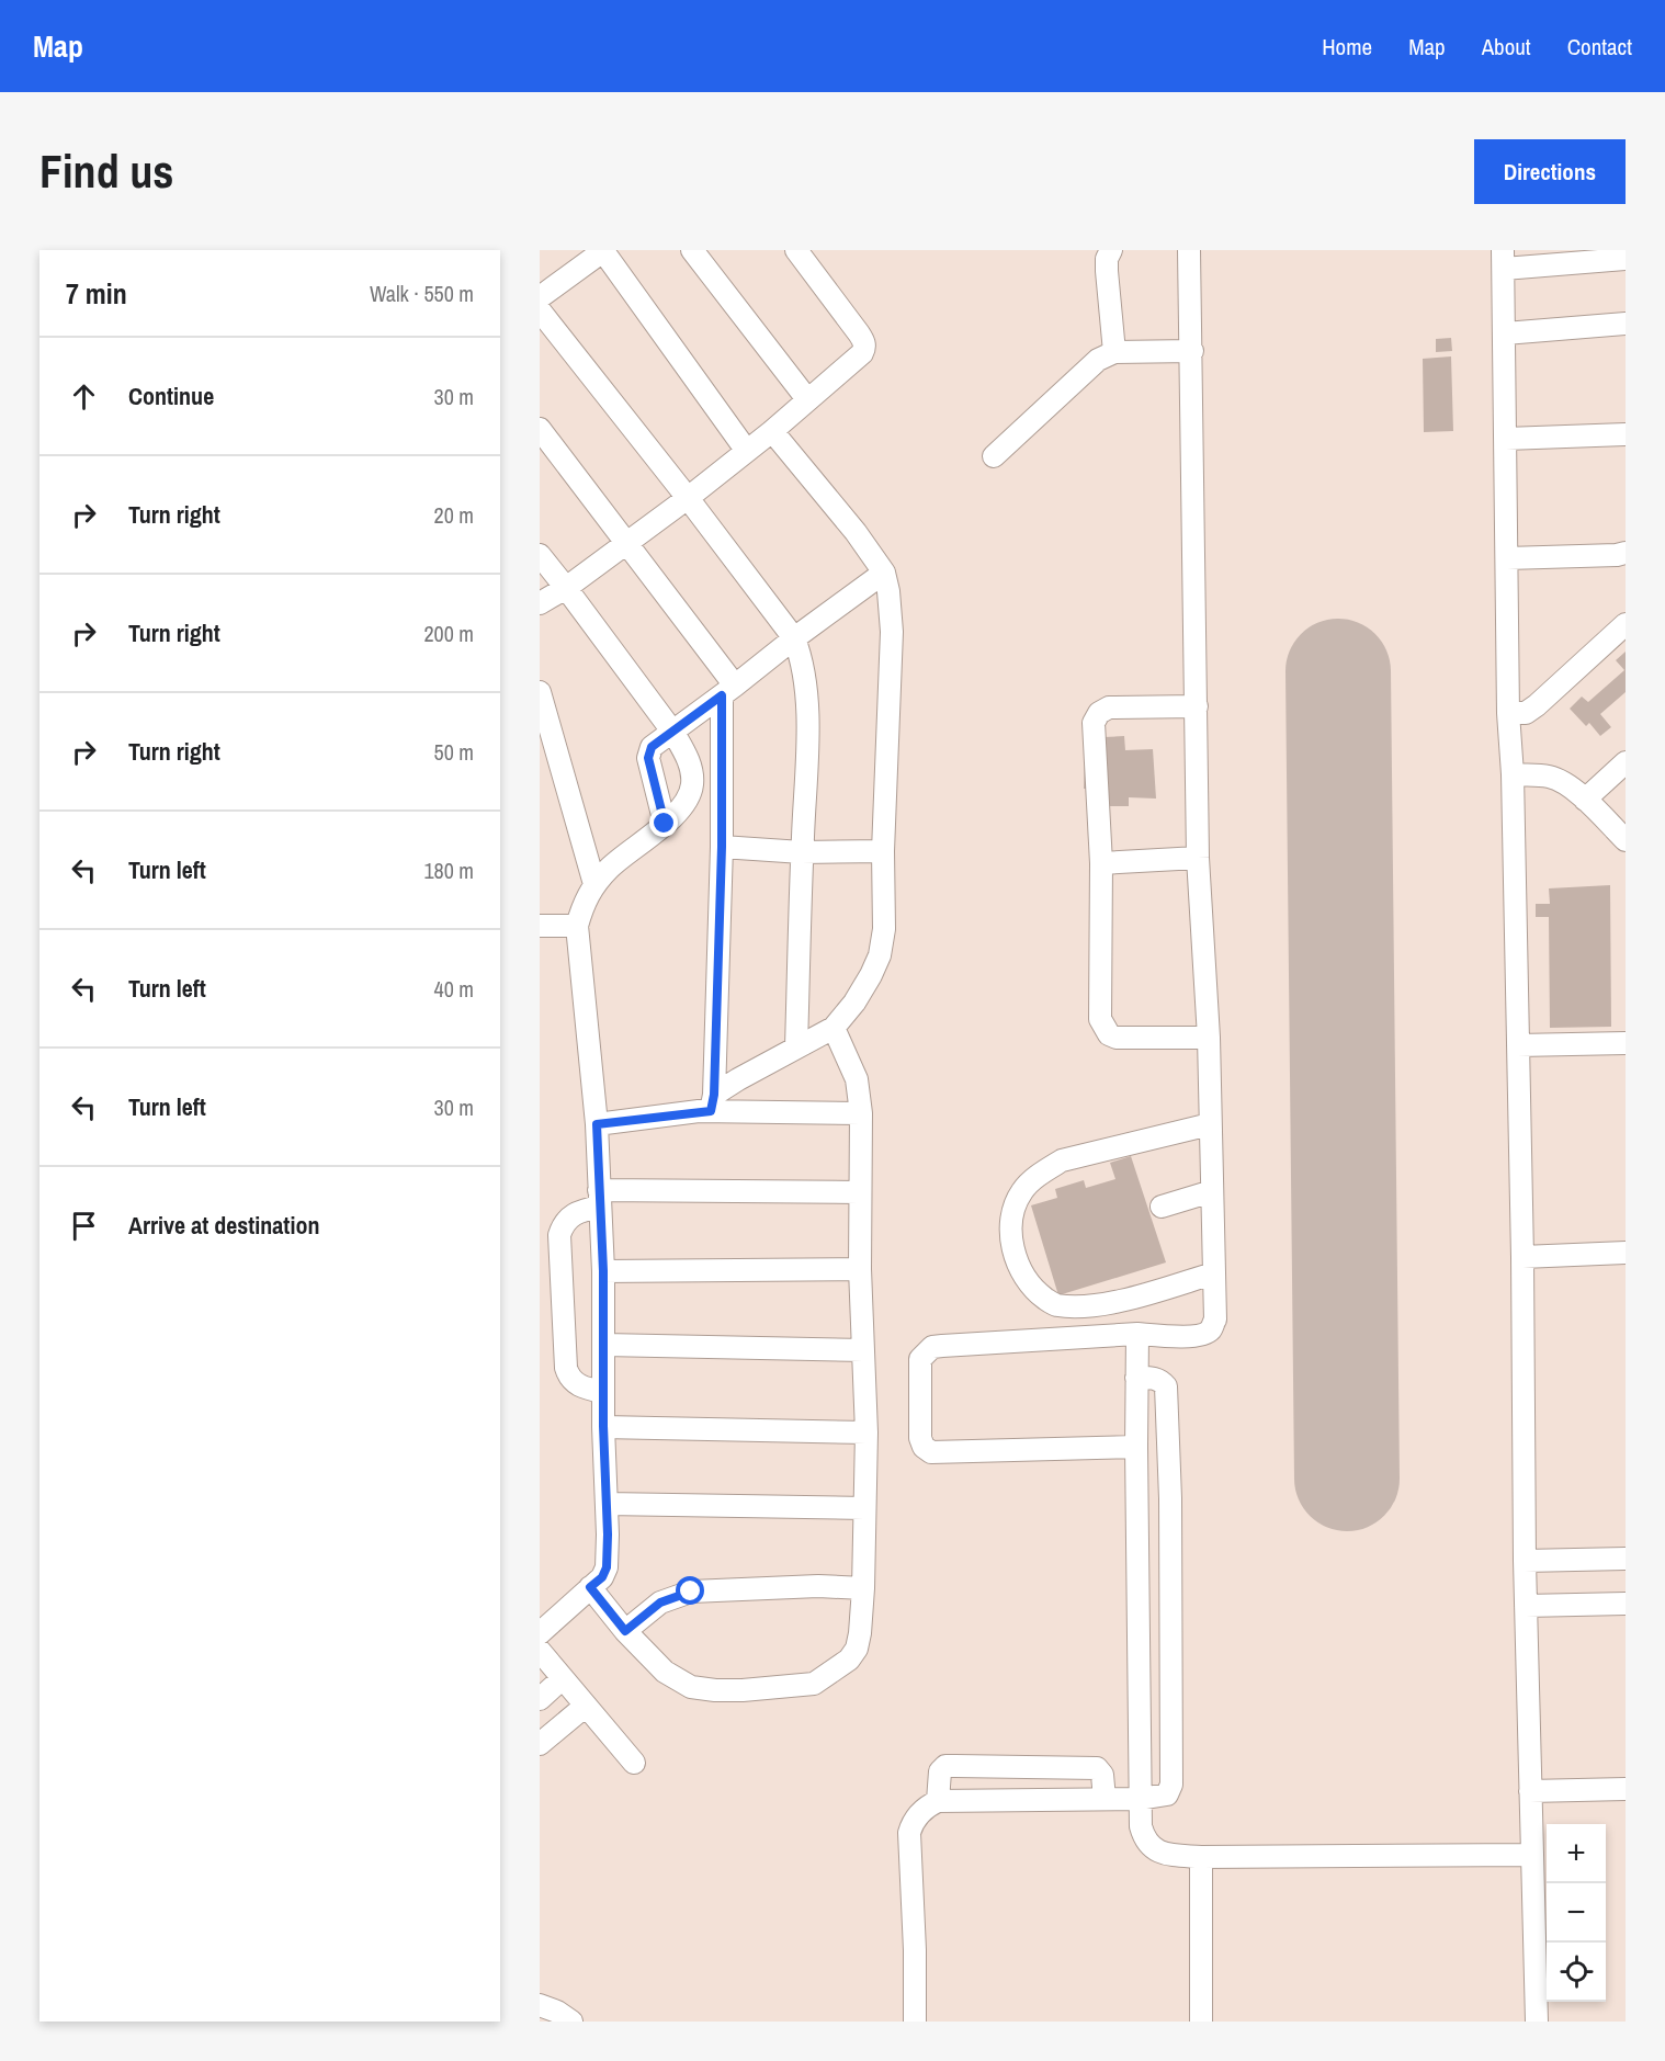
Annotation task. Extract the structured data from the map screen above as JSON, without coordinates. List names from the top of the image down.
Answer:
{
  "page": {
    "header": "Map",
    "nav": [
      "Home",
      "Map",
      "About",
      "Contact"
    ],
    "buttons": "Directions",
    "title": "Find us",
    "heading": ["7 min", "Walk · 550 m"],
    "list": [
      ["Continue", "30 m"],
      ["Turn right", "20 m"],
      ["Turn right", "200 m"],
      ["Turn right", "50 m"],
      ["Turn left", "180 m"],
      ["Turn left", "40 m"],
      ["Turn left", "30 m"],
      "Arrive at destination"
    ],
    "map_buttons": ["+", "−"]
  }
}
